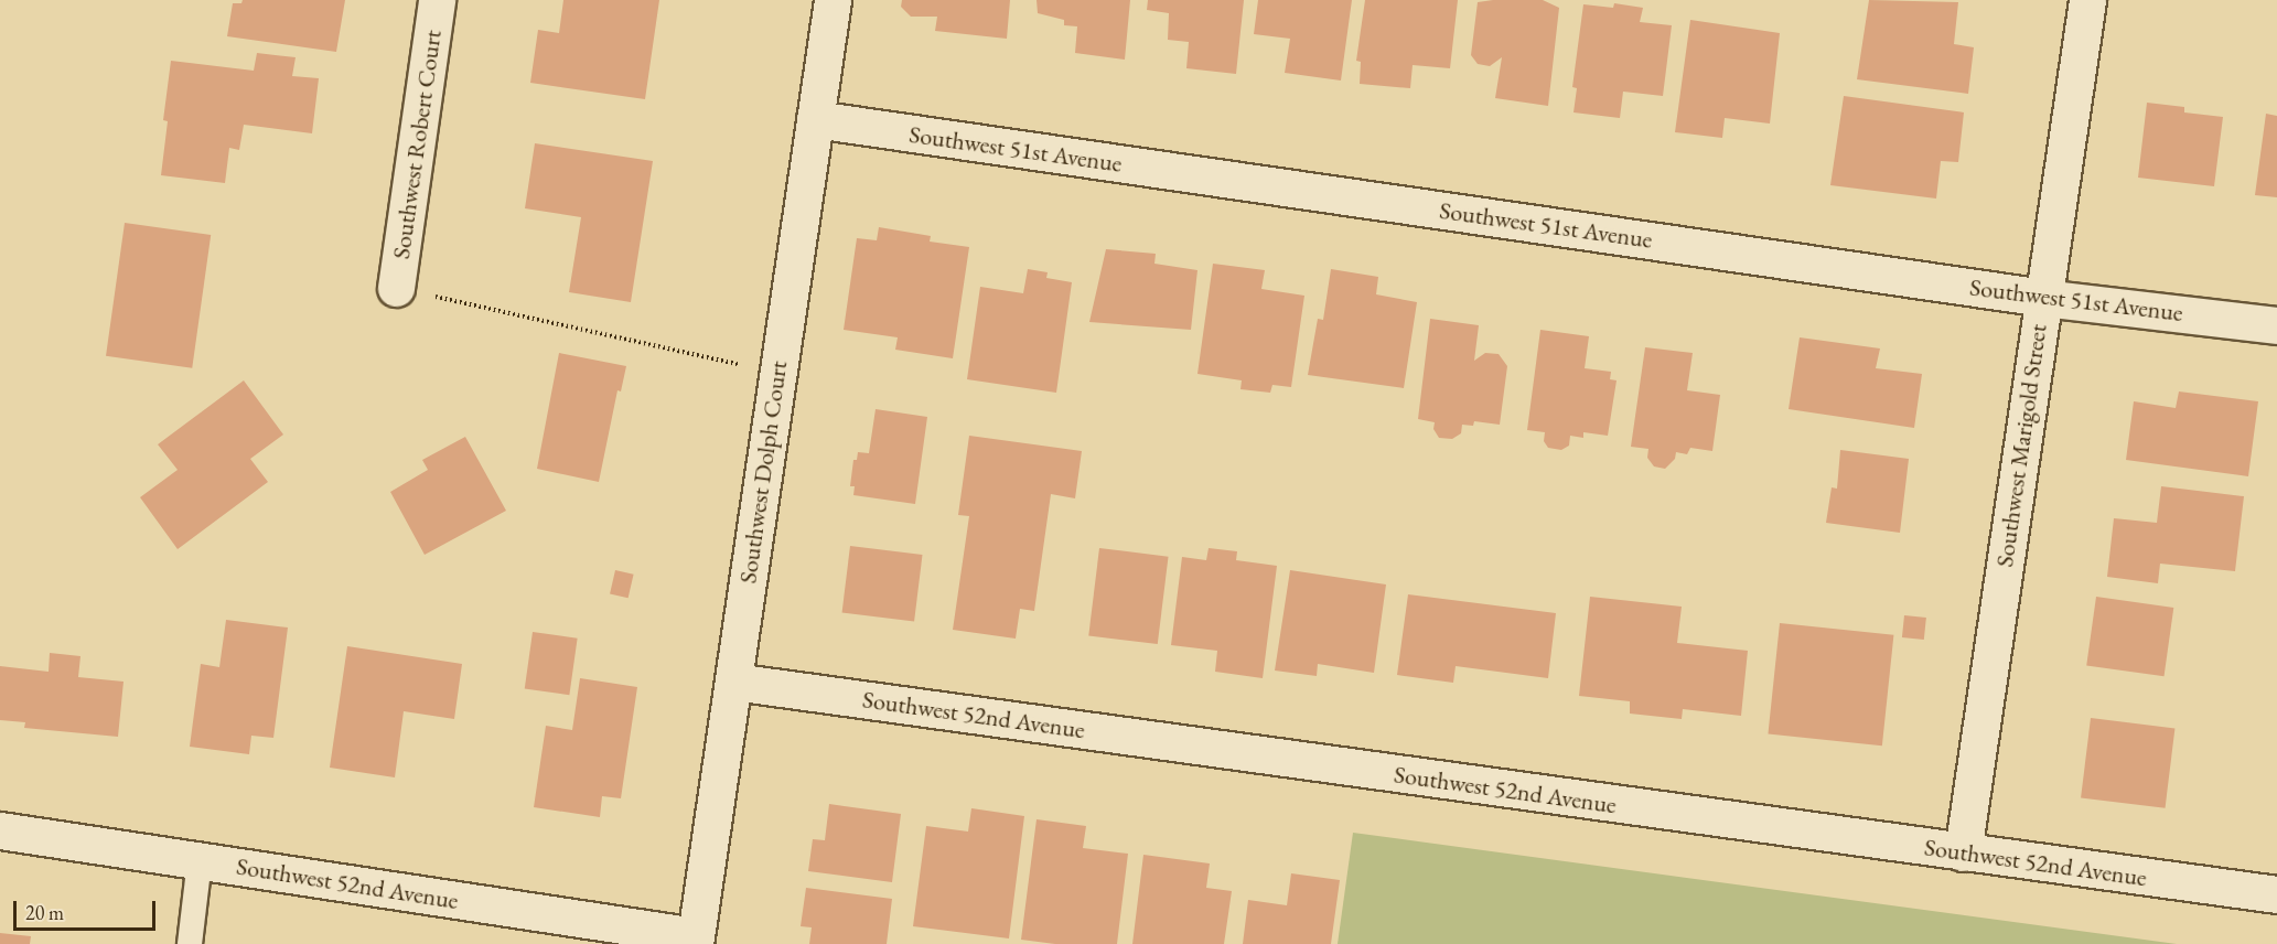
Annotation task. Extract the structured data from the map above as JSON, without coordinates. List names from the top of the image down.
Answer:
{
  "streets": {
    "street": [
      "Southwest Robert Court",
      "Southwest 51st Avenue",
      "Southwest Marigold Street",
      "Southwest Dolph Court",
      "Southwest 52nd Avenue"
    ]
  },
  "crossings": [
    ["Southwest 51st Avenue", "Southwest Marigold Street"],
    ["Southwest 51st Avenue", "Southwest Dolph Court"],
    ["Southwest Marigold Street", "Southwest 52nd Avenue"],
    ["Southwest Dolph Court", "Southwest 52nd Avenue"]
  ],
  "scale_bar": "20 m"
}
